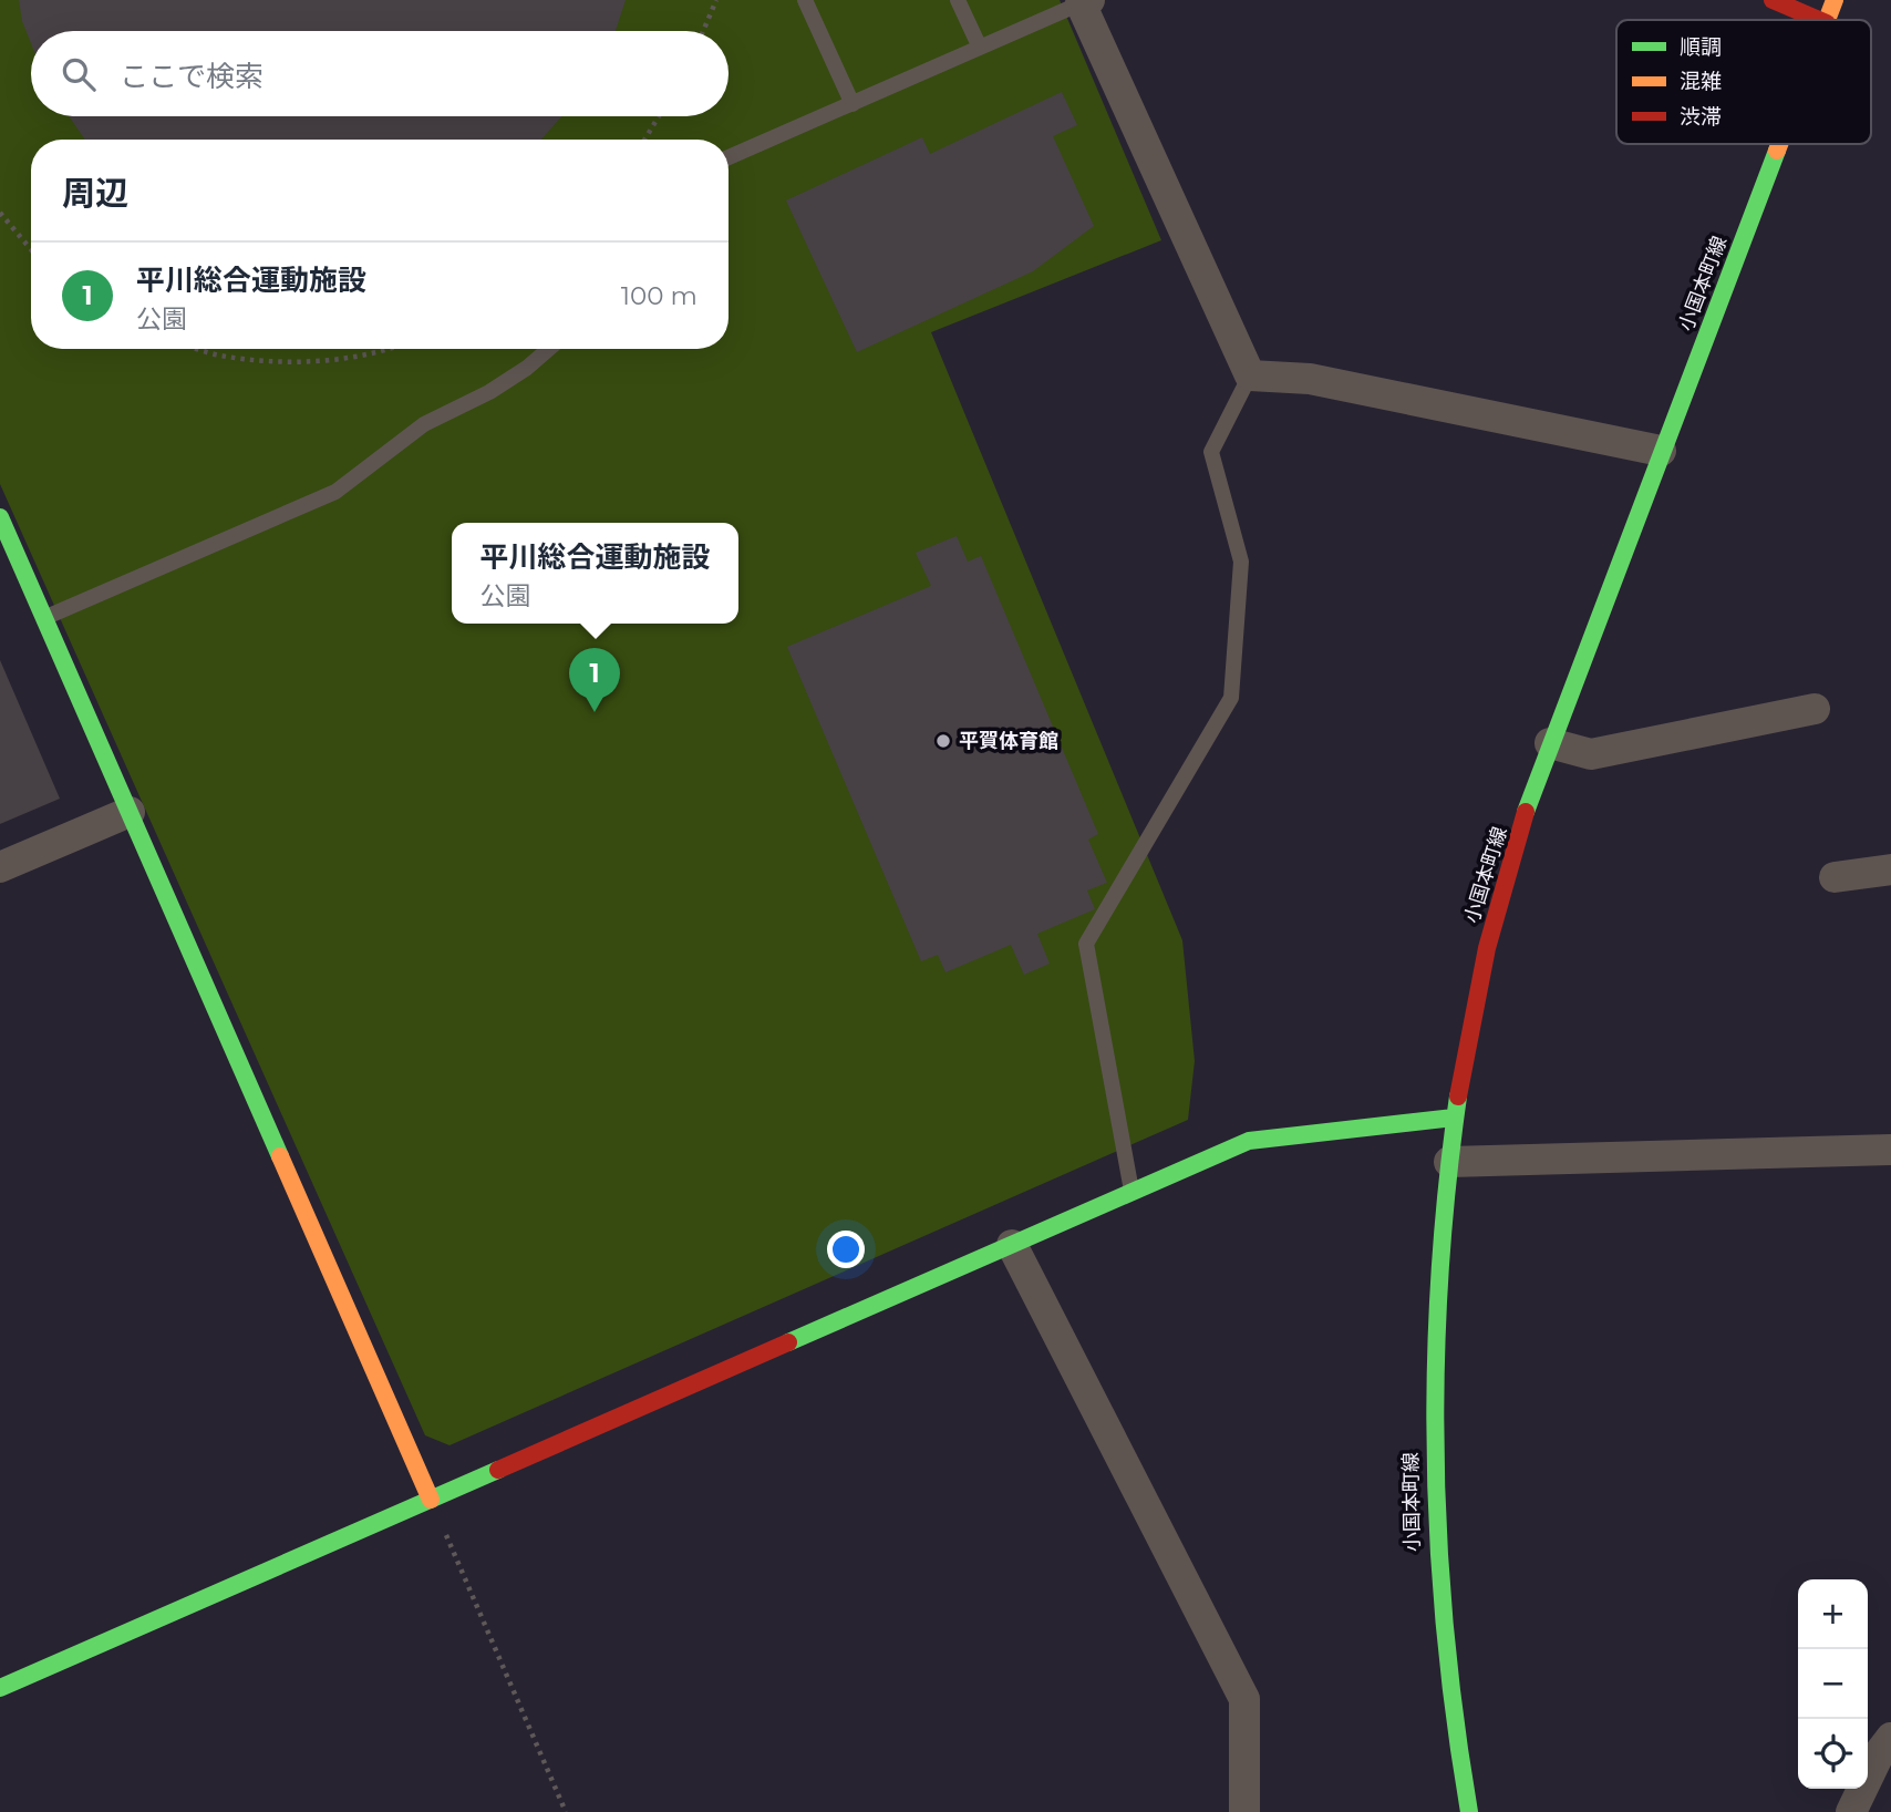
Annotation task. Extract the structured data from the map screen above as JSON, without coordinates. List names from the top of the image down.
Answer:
{
  "streets": {
    "street": ["小国本町線"]
  },
  "places": ["平賀体育館"],
  "legend": ["順調", "混雑", "渋滞"],
  "page": {
    "search": "ここで検索",
    "heading": "周辺",
    "list": [
      {
        "mark": "1",
        "name": "平川総合運動施設",
        "note": "公園",
        "value": "100 m"
      }
    ],
    "popup": ["平川総合運動施設", "公園"],
    "pins": "1",
    "map_buttons": ["+", "−"]
  }
}
